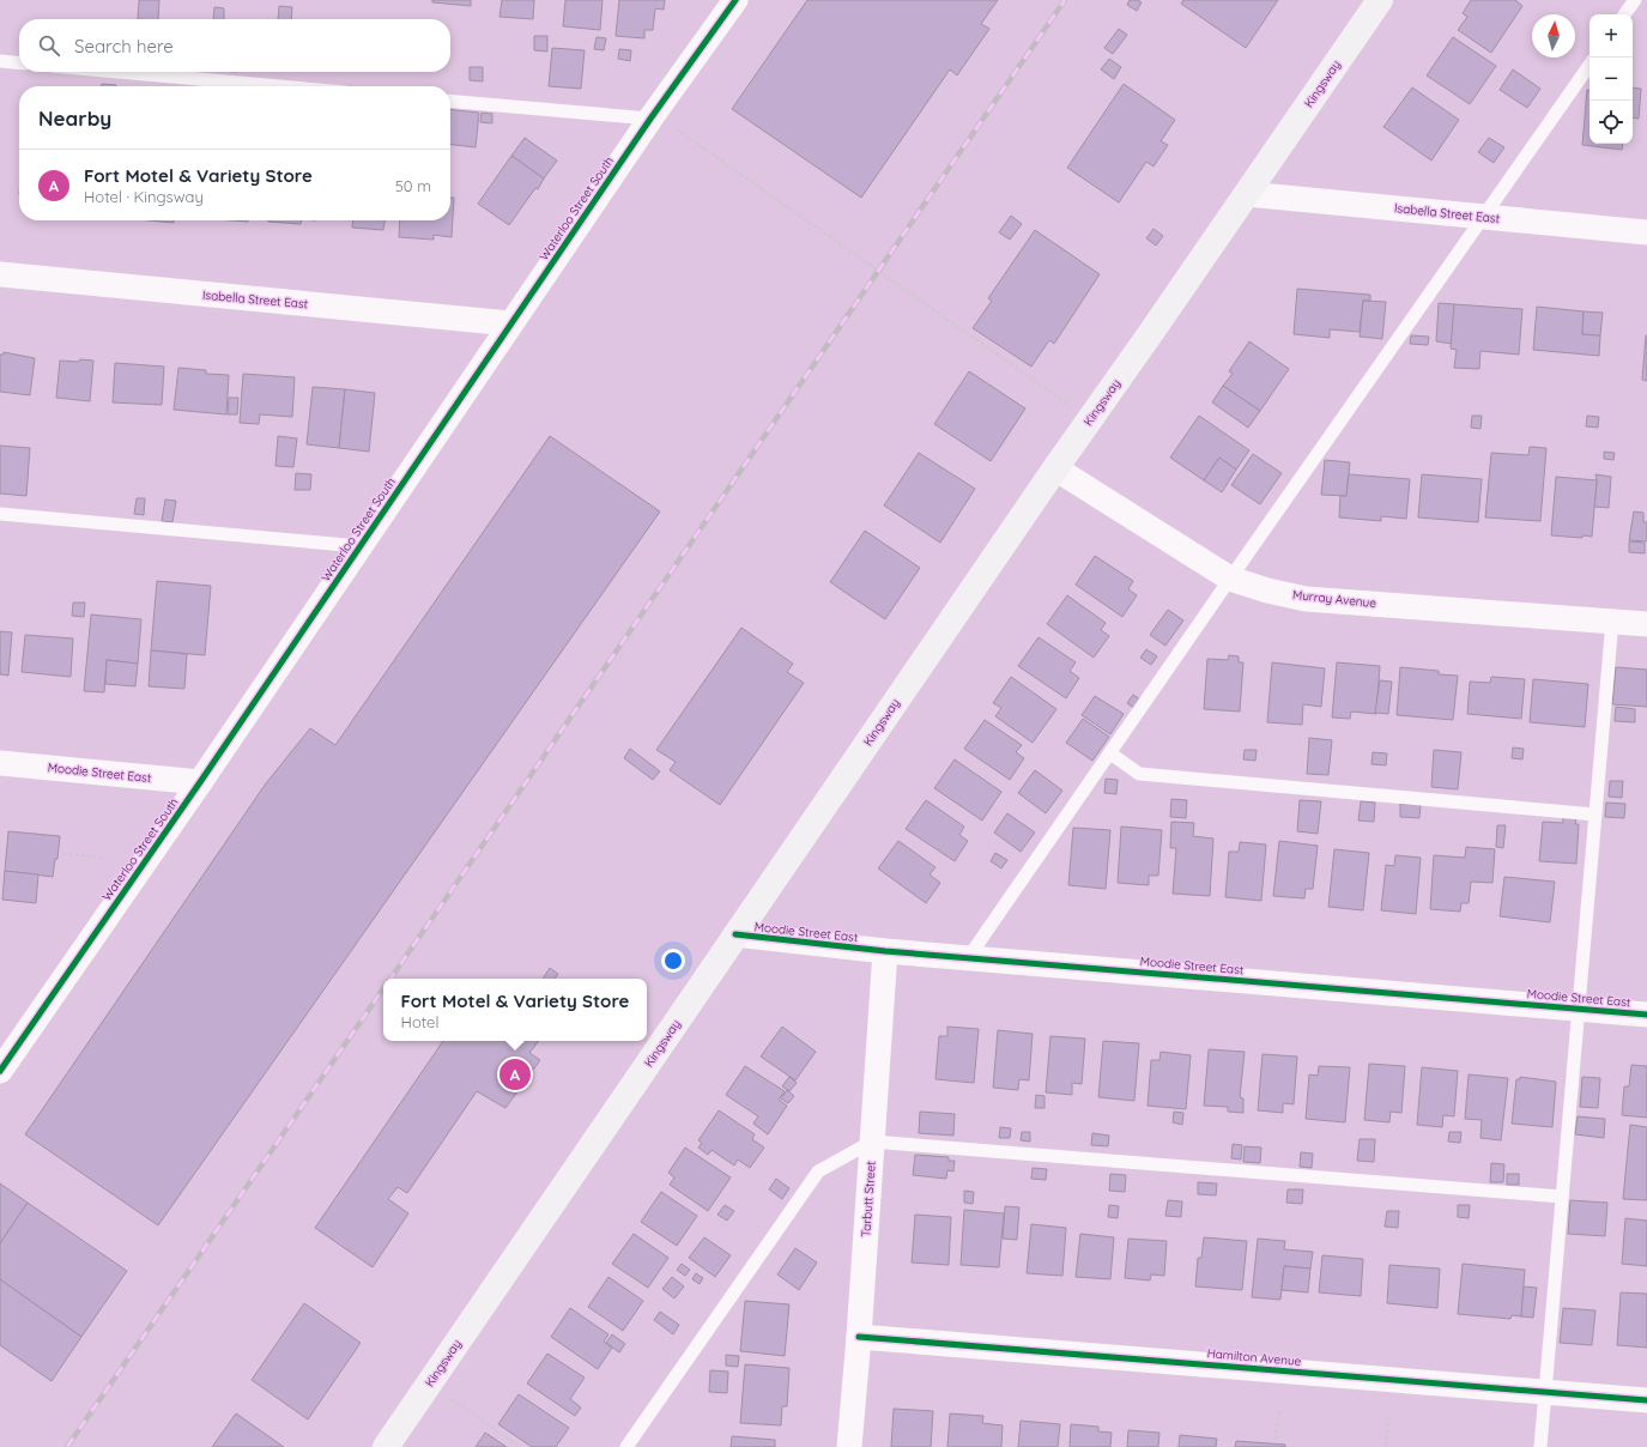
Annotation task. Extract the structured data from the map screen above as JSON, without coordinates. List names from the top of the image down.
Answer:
{
  "streets": {
    "main road": ["Kingsway"],
    "street": [
      "Waterloo Street South",
      "Isabella Street East",
      "Murray Avenue",
      "Moodie Street East",
      "Tarbutt Street",
      "Hamilton Avenue"
    ]
  },
  "crossings": [
    ["Kingsway", "Isabella Street East"],
    ["Kingsway", "Murray Avenue"],
    ["Kingsway", "Moodie Street East"],
    ["Waterloo Street South", "Isabella Street East"],
    ["Waterloo Street South", "Moodie Street East"],
    ["Moodie Street East", "Tarbutt Street"],
    ["Tarbutt Street", "Hamilton Avenue"]
  ],
  "north": "top",
  "page": {
    "map_buttons": ["+", "−"],
    "search": "Search here",
    "heading": "Nearby",
    "list": [
      {
        "mark": "A",
        "name": "Fort Motel & Variety Store",
        "note": "Hotel · Kingsway",
        "value": "50 m"
      }
    ],
    "popup": ["Fort Motel & Variety Store", "Hotel"],
    "pins": "A"
  }
}
